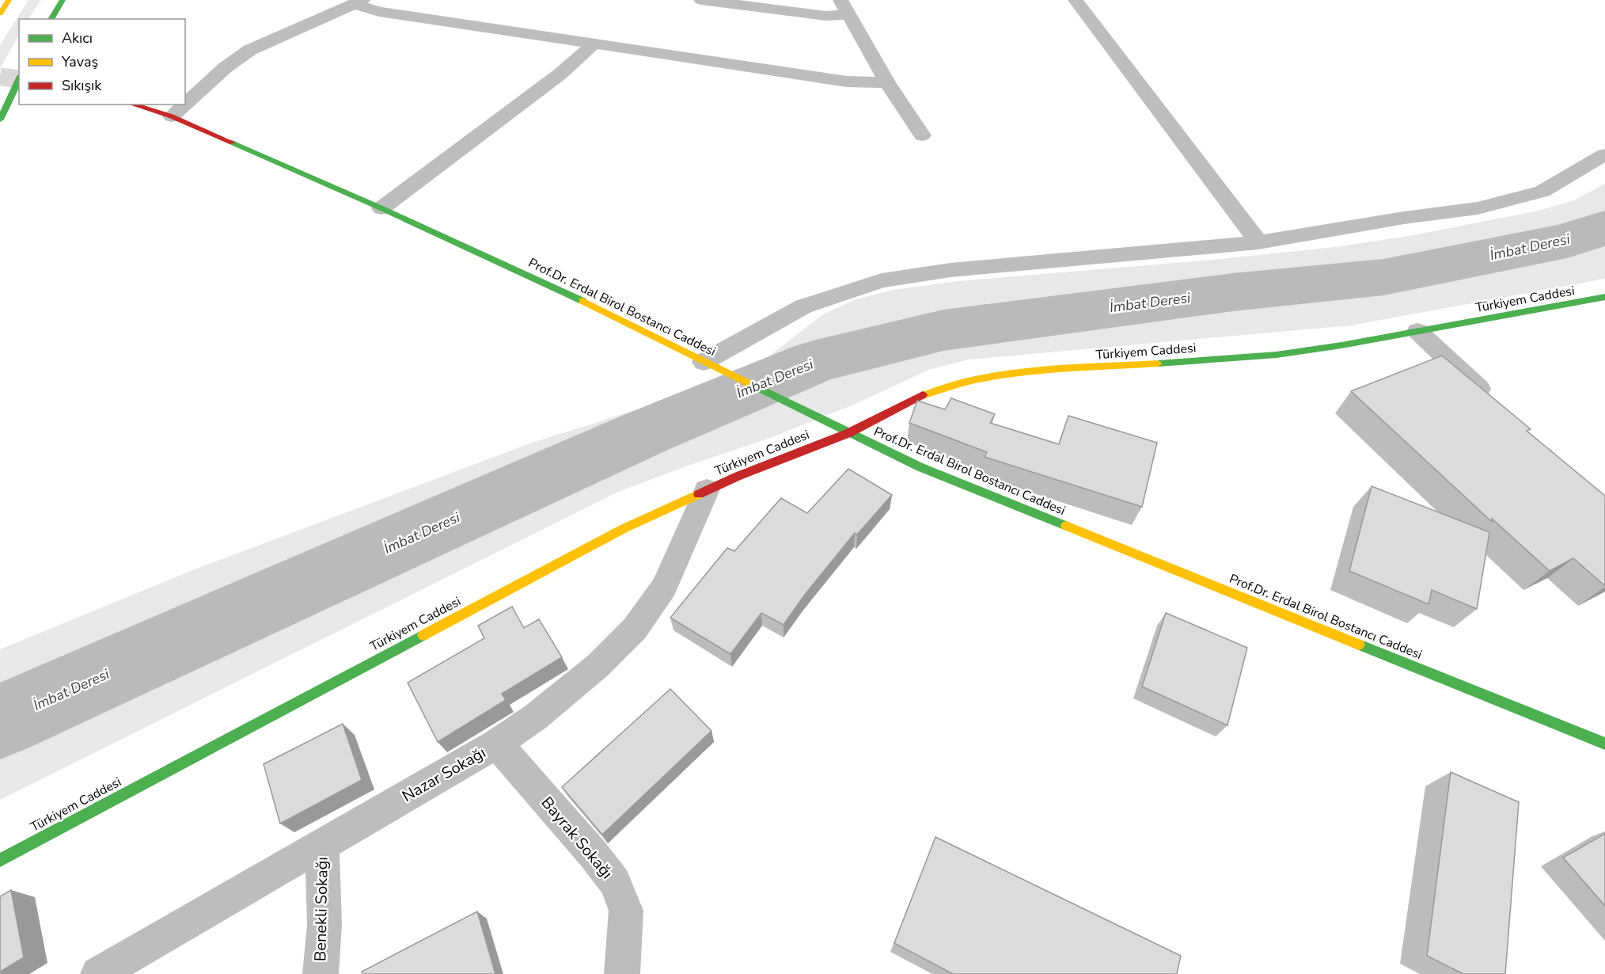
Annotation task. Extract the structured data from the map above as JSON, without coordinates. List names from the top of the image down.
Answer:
{
  "streets": {
    "main road": ["Türkiyem Caddesi", "Prof.Dr. Erdal Birol Bostancı Caddesi"],
    "street": ["Nazar Sokağı", "Bayrak Sokağı", "Benekli Sokağı"]
  },
  "crossings": [
    ["Türkiyem Caddesi", "Prof.Dr. Erdal Birol Bostancı Caddesi"],
    ["Türkiyem Caddesi", "Nazar Sokağı"],
    ["Nazar Sokağı", "Bayrak Sokağı"],
    ["Nazar Sokağı", "Benekli Sokağı"]
  ],
  "water": ["İmbat Deresi"],
  "legend": ["Akıcı", "Yavaş", "Sıkışık"]
}
